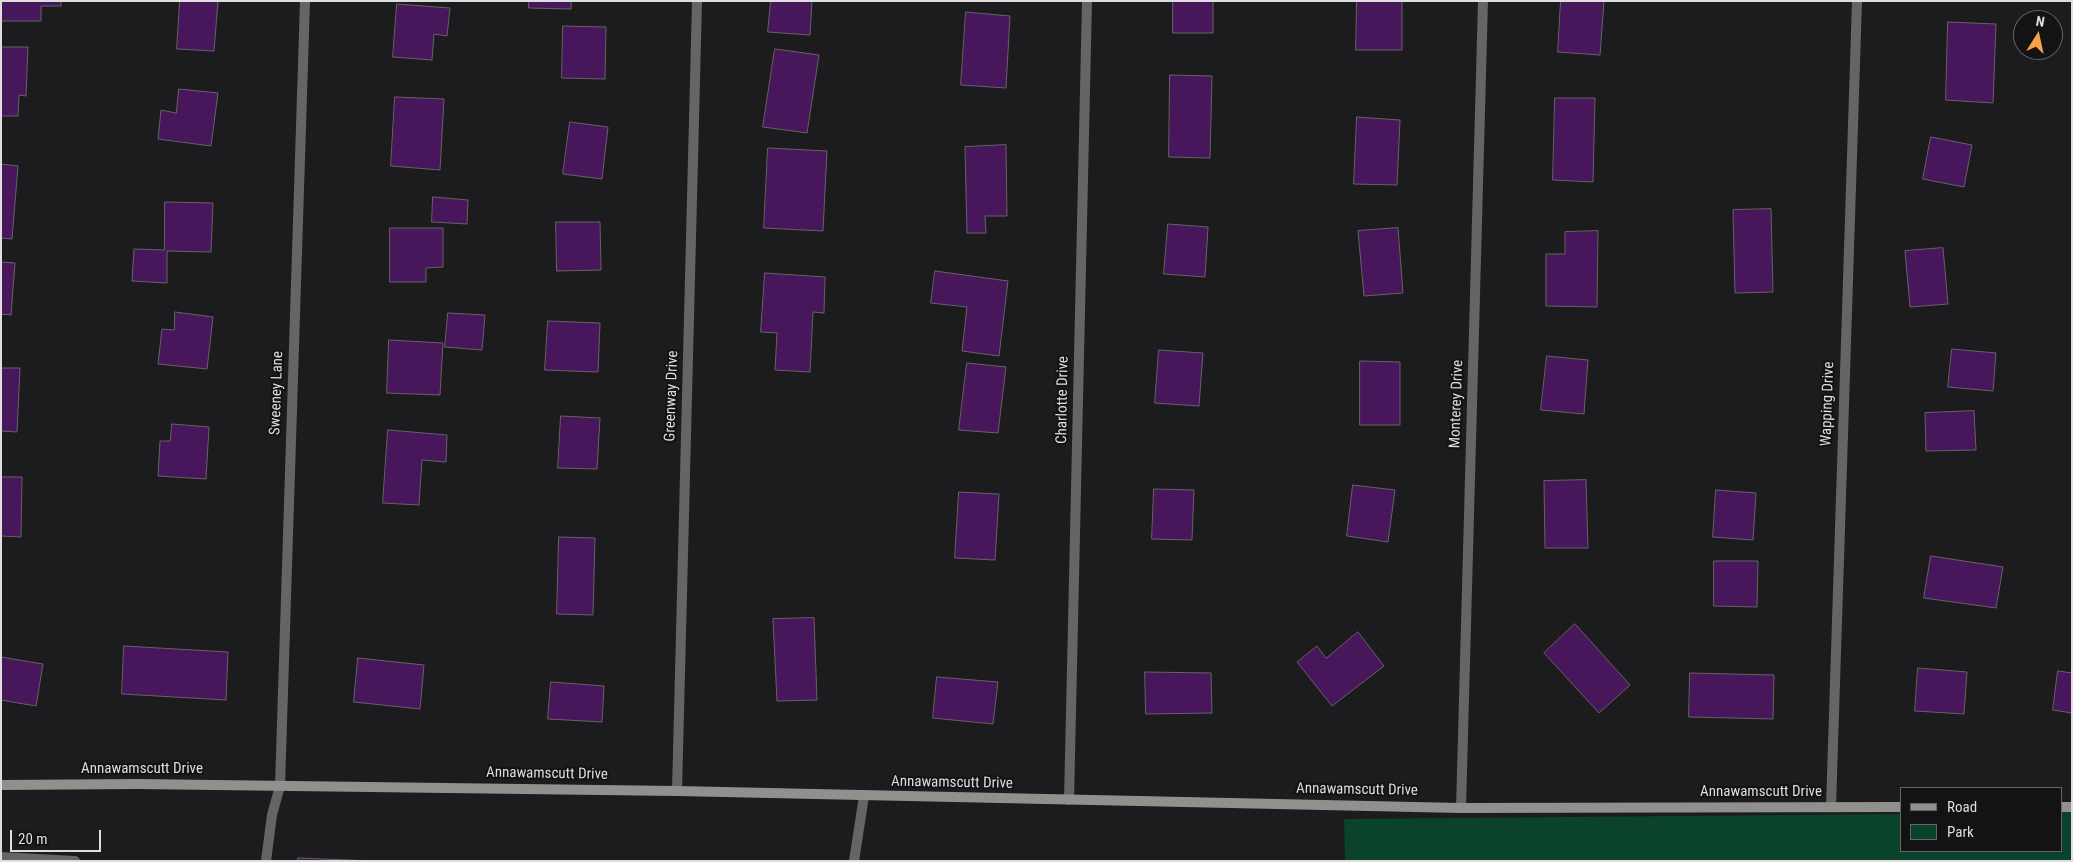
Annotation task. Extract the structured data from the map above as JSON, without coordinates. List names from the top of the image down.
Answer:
{
  "streets": {
    "street": [
      "Sweeney Lane",
      "Greenway Drive",
      "Charlotte Drive",
      "Monterey Drive",
      "Wapping Drive",
      "Annawamscutt Drive"
    ]
  },
  "crossings": [
    ["Sweeney Lane", "Annawamscutt Drive"],
    ["Greenway Drive", "Annawamscutt Drive"],
    ["Charlotte Drive", "Annawamscutt Drive"],
    ["Monterey Drive", "Annawamscutt Drive"],
    ["Wapping Drive", "Annawamscutt Drive"]
  ],
  "legend": ["Road", "Park"],
  "scale_bar": "20 m",
  "north": "top"
}
